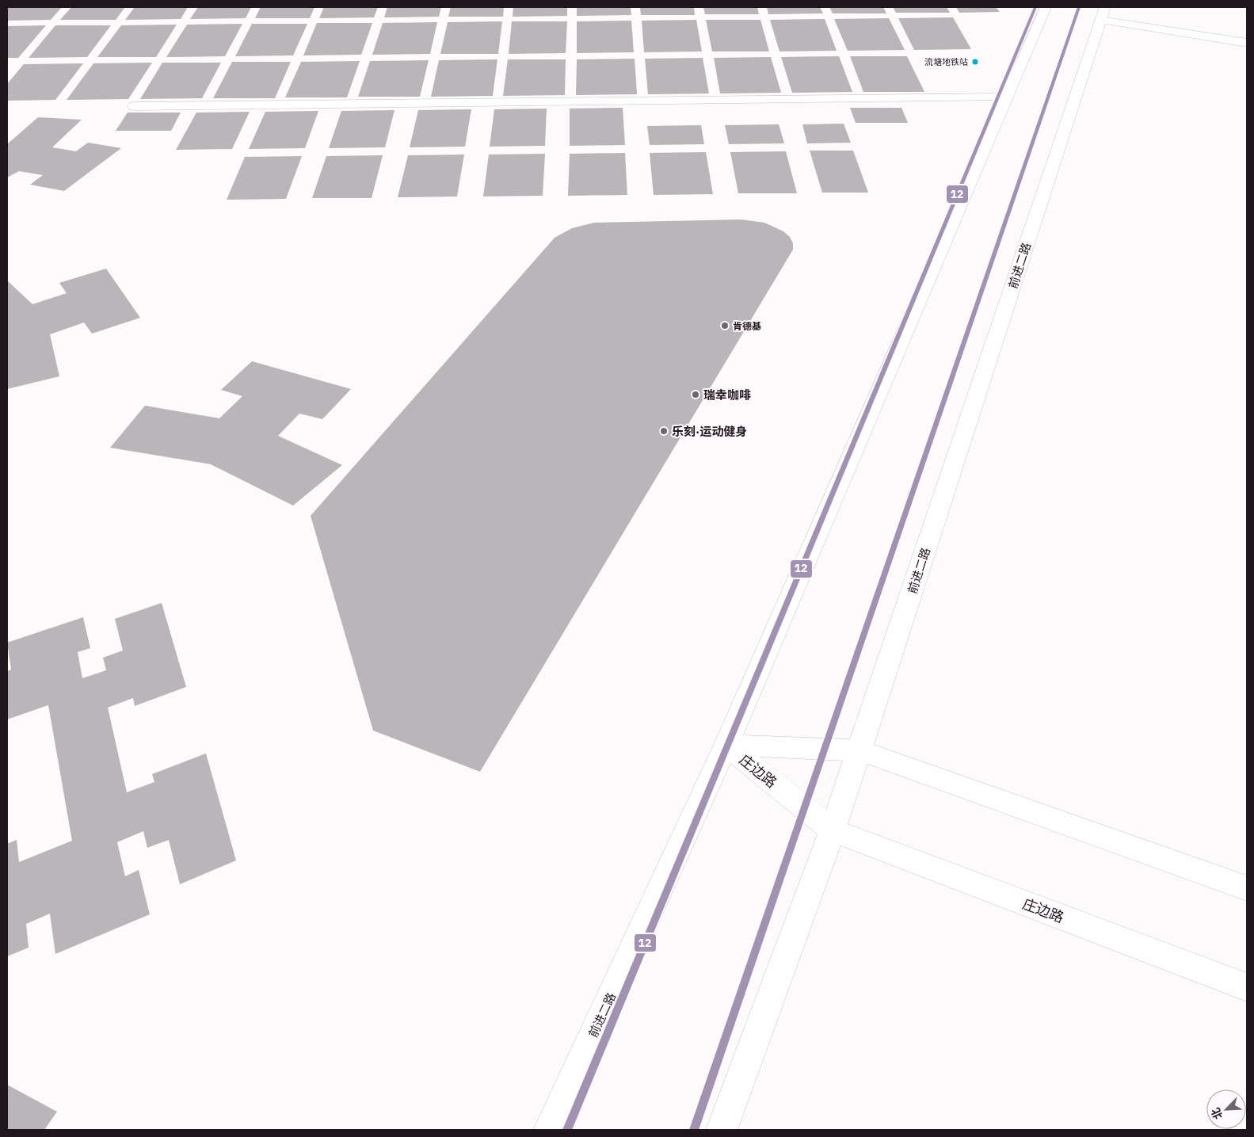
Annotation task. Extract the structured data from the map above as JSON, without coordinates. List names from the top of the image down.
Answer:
{
  "streets": {
    "main road": ["前进二路", "庄边路"]
  },
  "crossings": [
    ["前进二路", "庄边路"]
  ],
  "places": [
    "流塘地铁站",
    "肯德基",
    "瑞幸咖啡",
    "乐刻·运动健身"
  ],
  "lines": ["transit line 12"],
  "north": "bottom left"
}
